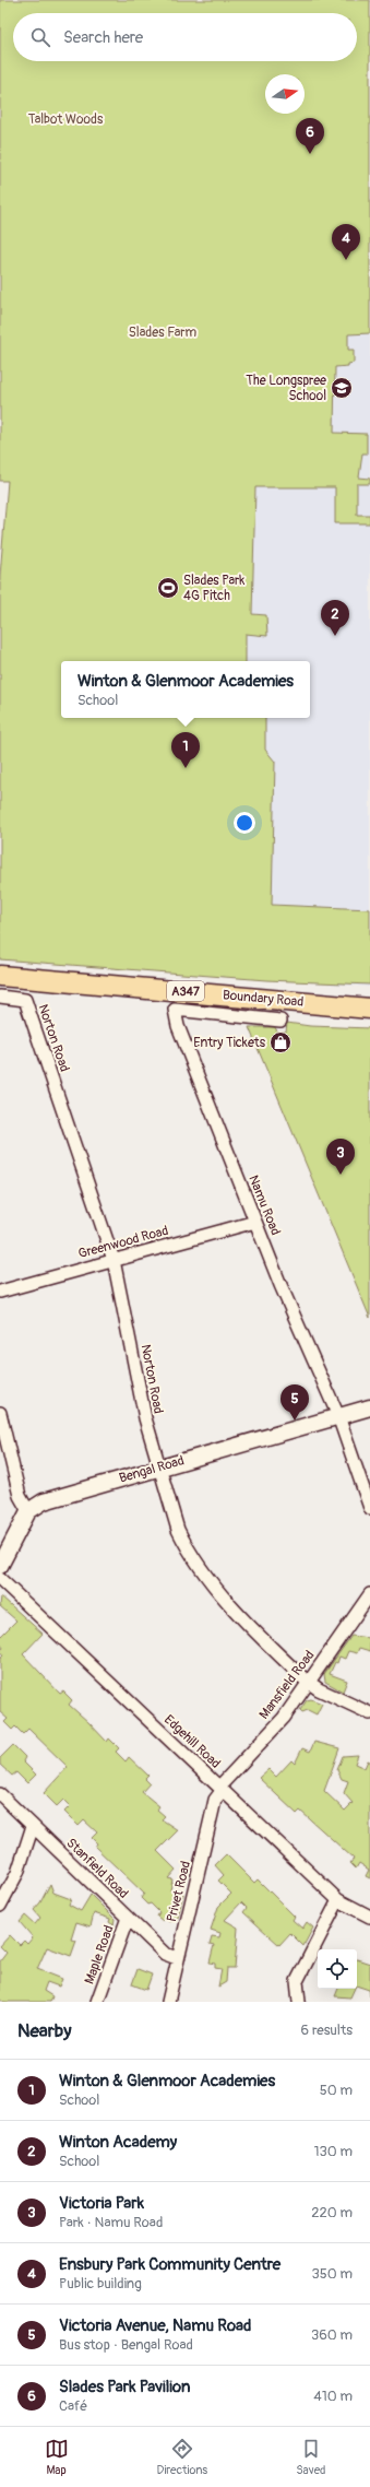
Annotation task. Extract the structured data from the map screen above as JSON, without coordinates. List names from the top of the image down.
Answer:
{
  "streets": {
    "main road": ["A347", "Boundary Road"],
    "street": [
      "Norton Road",
      "Namu Road",
      "Greenwood Road",
      "Bengal Road",
      "Mansfield Road",
      "Edgehill Road",
      "Stanfield Road",
      "Privet Road",
      "Maple Road"
    ]
  },
  "crossings": [
    ["Norton Road", "Greenwood Road"],
    ["Norton Road", "Bengal Road"],
    ["Norton Road", "Mansfield Road"],
    ["Namu Road", "Greenwood Road"],
    ["Namu Road", "Bengal Road"],
    ["Mansfield Road", "Edgehill Road"],
    ["Mansfield Road", "Privet Road"],
    ["Edgehill Road", "Privet Road"],
    ["Stanfield Road", "Privet Road"],
    ["Stanfield Road", "Maple Road"]
  ],
  "parks": ["Talbot Woods", "Slades Farm"],
  "places": {
    "school or university": ["The Longspree School"],
    "sports": ["Slades Park 4G Pitch"],
    "shop": ["Entry Tickets"]
  },
  "north": "right",
  "page": {
    "search": "Search here",
    "pins": [
      "6",
      "4",
      "2",
      "1",
      "3",
      "5"
    ],
    "popup": ["Winton & Glenmoor Academies", "School"],
    "heading": ["Nearby", "6 results"],
    "list": [
      {
        "mark": "1",
        "name": "Winton & Glenmoor Academies",
        "note": "School",
        "value": "50 m"
      },
      {
        "mark": "2",
        "name": "Winton Academy",
        "note": "School",
        "value": "130 m"
      },
      {
        "mark": "3",
        "name": "Victoria Park",
        "note": "Park · Namu Road",
        "value": "220 m"
      },
      {
        "mark": "4",
        "name": "Ensbury Park Community Centre",
        "note": "Public building",
        "value": "350 m"
      },
      {
        "mark": "5",
        "name": "Victoria Avenue, Namu Road",
        "note": "Bus stop · Bengal Road",
        "value": "360 m"
      },
      {
        "mark": "6",
        "name": "Slades Park Pavilion",
        "note": "Café",
        "value": "410 m"
      }
    ],
    "nav": ["Map", "Directions", "Saved"]
  }
}
